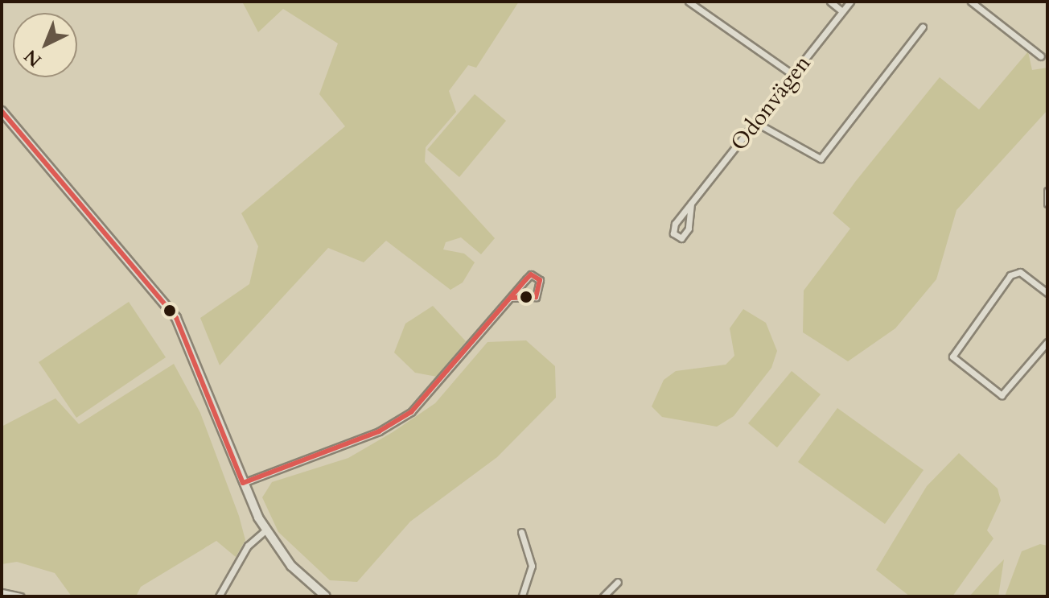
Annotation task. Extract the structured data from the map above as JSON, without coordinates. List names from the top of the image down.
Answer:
{
  "streets": {
    "street": ["Odonvägen"]
  },
  "north": "bottom left"
}
